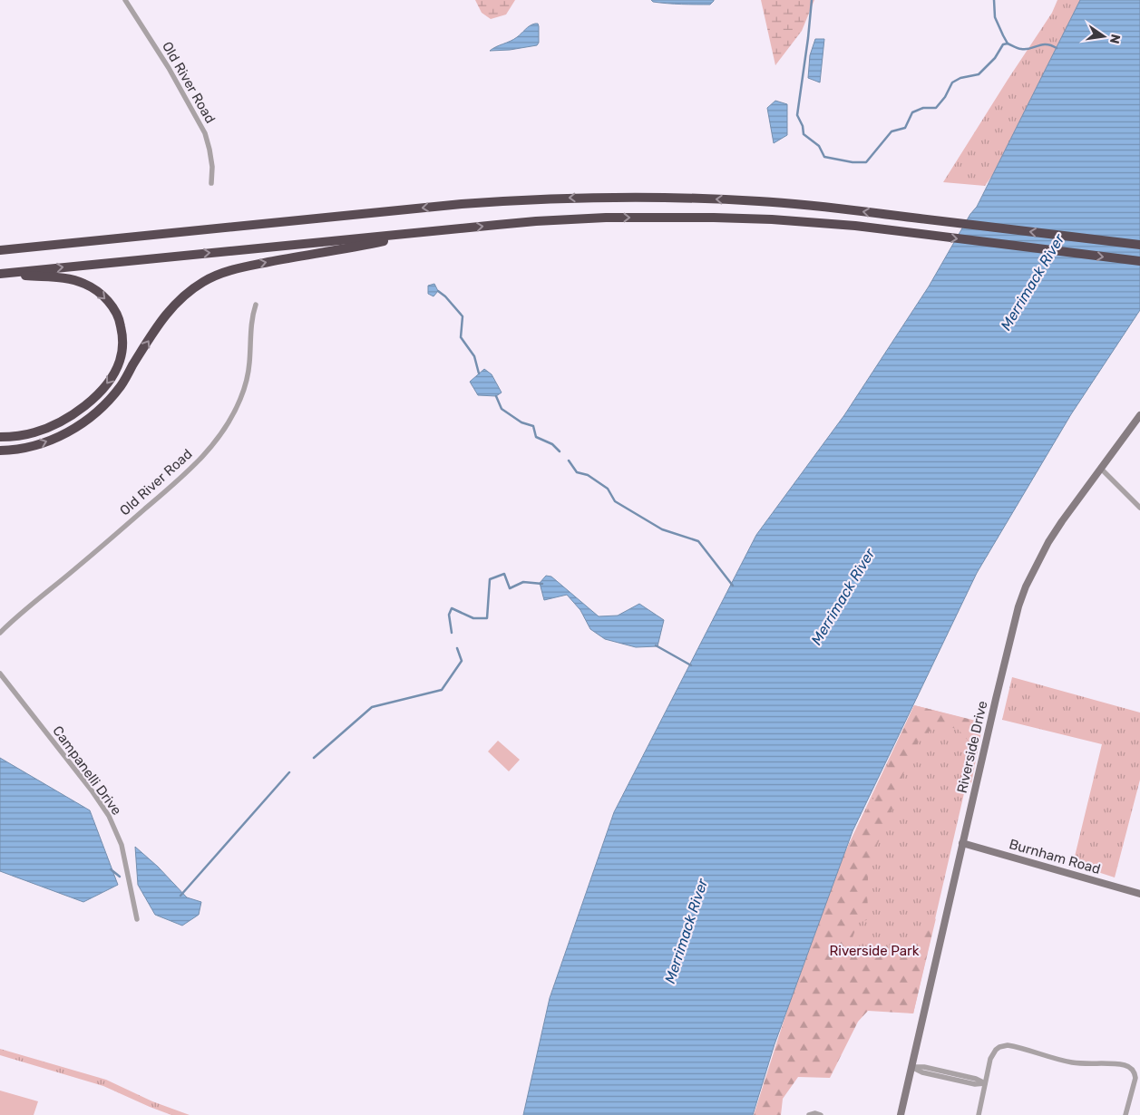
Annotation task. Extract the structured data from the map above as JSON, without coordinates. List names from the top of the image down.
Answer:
{
  "streets": {
    "main road": ["Riverside Drive", "Burnham Road"],
    "street": ["Old River Road", "Campanelli Drive"]
  },
  "crossings": [
    ["Riverside Drive", "Burnham Road"]
  ],
  "water": ["Merrimack River"],
  "parks": ["Riverside Park"],
  "north": "right"
}
